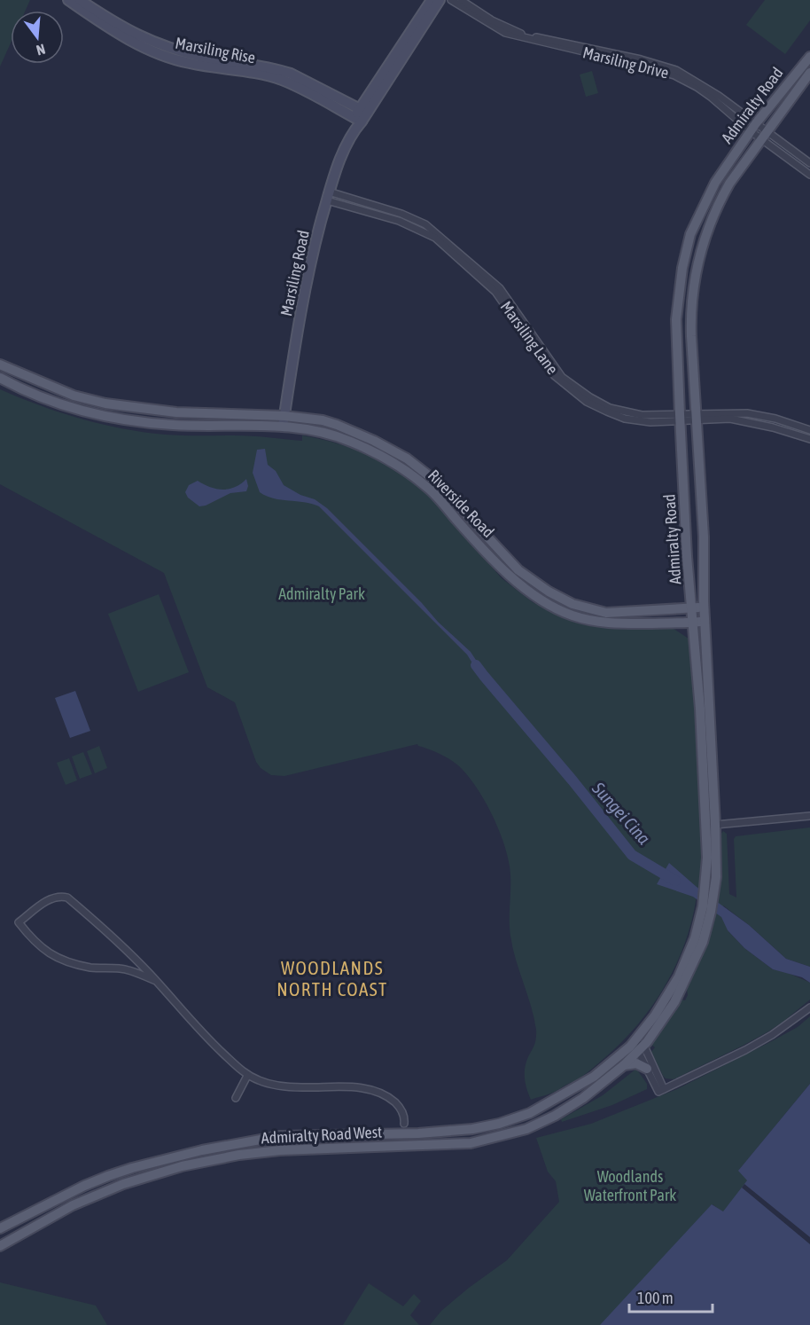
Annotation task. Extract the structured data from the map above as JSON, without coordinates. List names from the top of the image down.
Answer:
{
  "streets": {
    "main road": ["Admiralty Road", "Riverside Road", "Admiralty Road West"],
    "street": [
      "Marsiling Rise",
      "Marsiling Drive",
      "Marsiling Road",
      "Marsiling Lane"
    ]
  },
  "crossings": [
    ["Marsiling Rise", "Marsiling Road"],
    ["Marsiling Drive", "Admiralty Road"],
    ["Admiralty Road", "Marsiling Lane"],
    ["Admiralty Road", "Riverside Road"],
    ["Admiralty Road", "Admiralty Road West"],
    ["Marsiling Road", "Marsiling Lane"],
    ["Marsiling Road", "Riverside Road"]
  ],
  "districts": ["WOODLANDS NORTH COAST"],
  "water": ["Sungei Cina"],
  "parks": ["Admiralty Park", "Woodlands Waterfront Park"],
  "scale_bar": "100 m",
  "north": "bottom"
}
